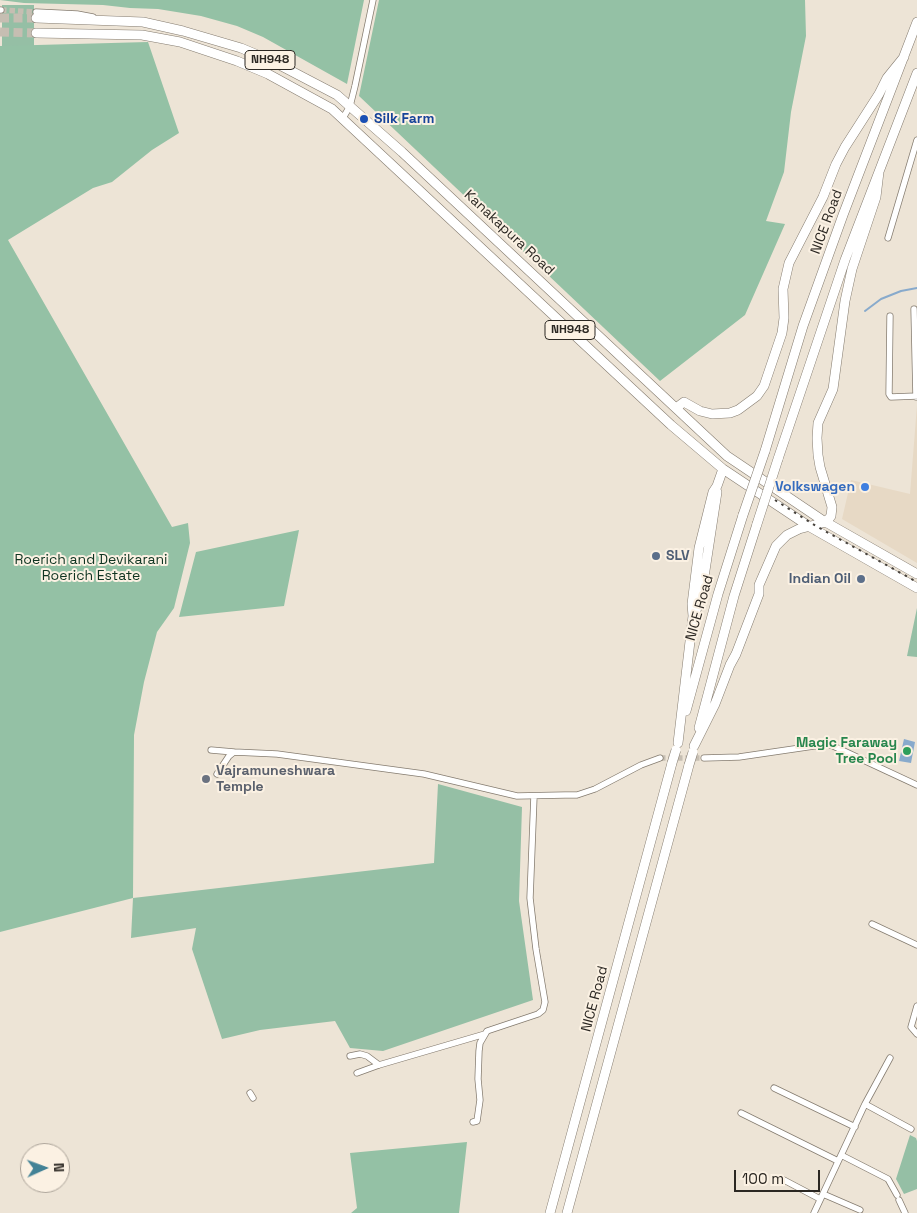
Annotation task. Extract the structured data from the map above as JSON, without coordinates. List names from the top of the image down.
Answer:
{
  "streets": {
    "highway": ["NH948", "NICE Road", "Kanakapura Road"]
  },
  "parks": ["Roerich and Devikarani Roerich Estate"],
  "places": [
    "Silk Farm",
    "Volkswagen",
    "SLV",
    "Indian Oil",
    "Magic Faraway Tree Pool",
    "Vajramuneshwara Temple"
  ],
  "scale_bar": "100 m",
  "north": "right"
}
